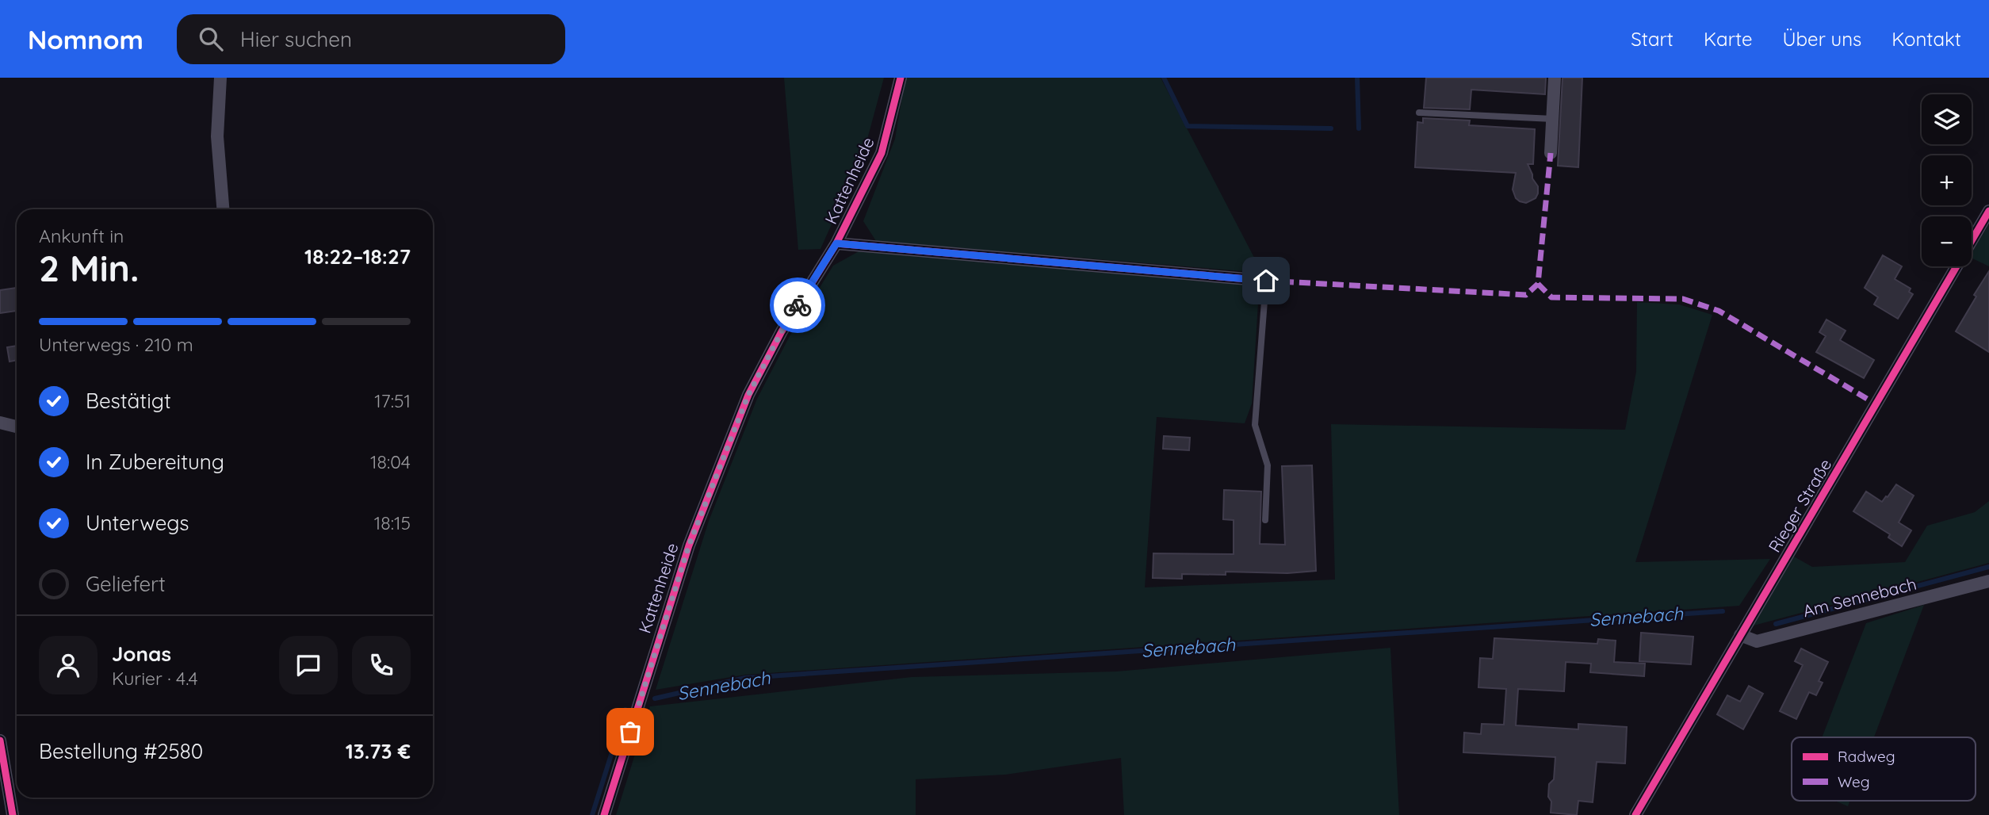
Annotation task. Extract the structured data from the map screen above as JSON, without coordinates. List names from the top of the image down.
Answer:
{
  "streets": {
    "street": ["Kattenheide", "Rieger Straße", "Am Sennebach"]
  },
  "crossings": [
    ["Rieger Straße", "Am Sennebach"]
  ],
  "water": ["Sennebach"],
  "legend": ["Radweg", "Weg"],
  "page": {
    "header": "Nomnom",
    "search": "Hier suchen",
    "nav": [
      "Start",
      "Karte",
      "Über uns",
      "Kontakt"
    ],
    "map_buttons": ["+", "−"],
    "heading": ["2 Min.", "Ankunft in", "18:22–18:27"],
    "panel": [
      "Jonas",
      "Kurier · 4.4",
      "Bestellung #2580",
      "13.73 €"
    ],
    "bar": "Unterwegs · 210 m",
    "list": [
      ["Bestätigt", "17:51"],
      ["In Zubereitung", "18:04"],
      ["Unterwegs", "18:15"],
      "Geliefert"
    ]
  }
}
